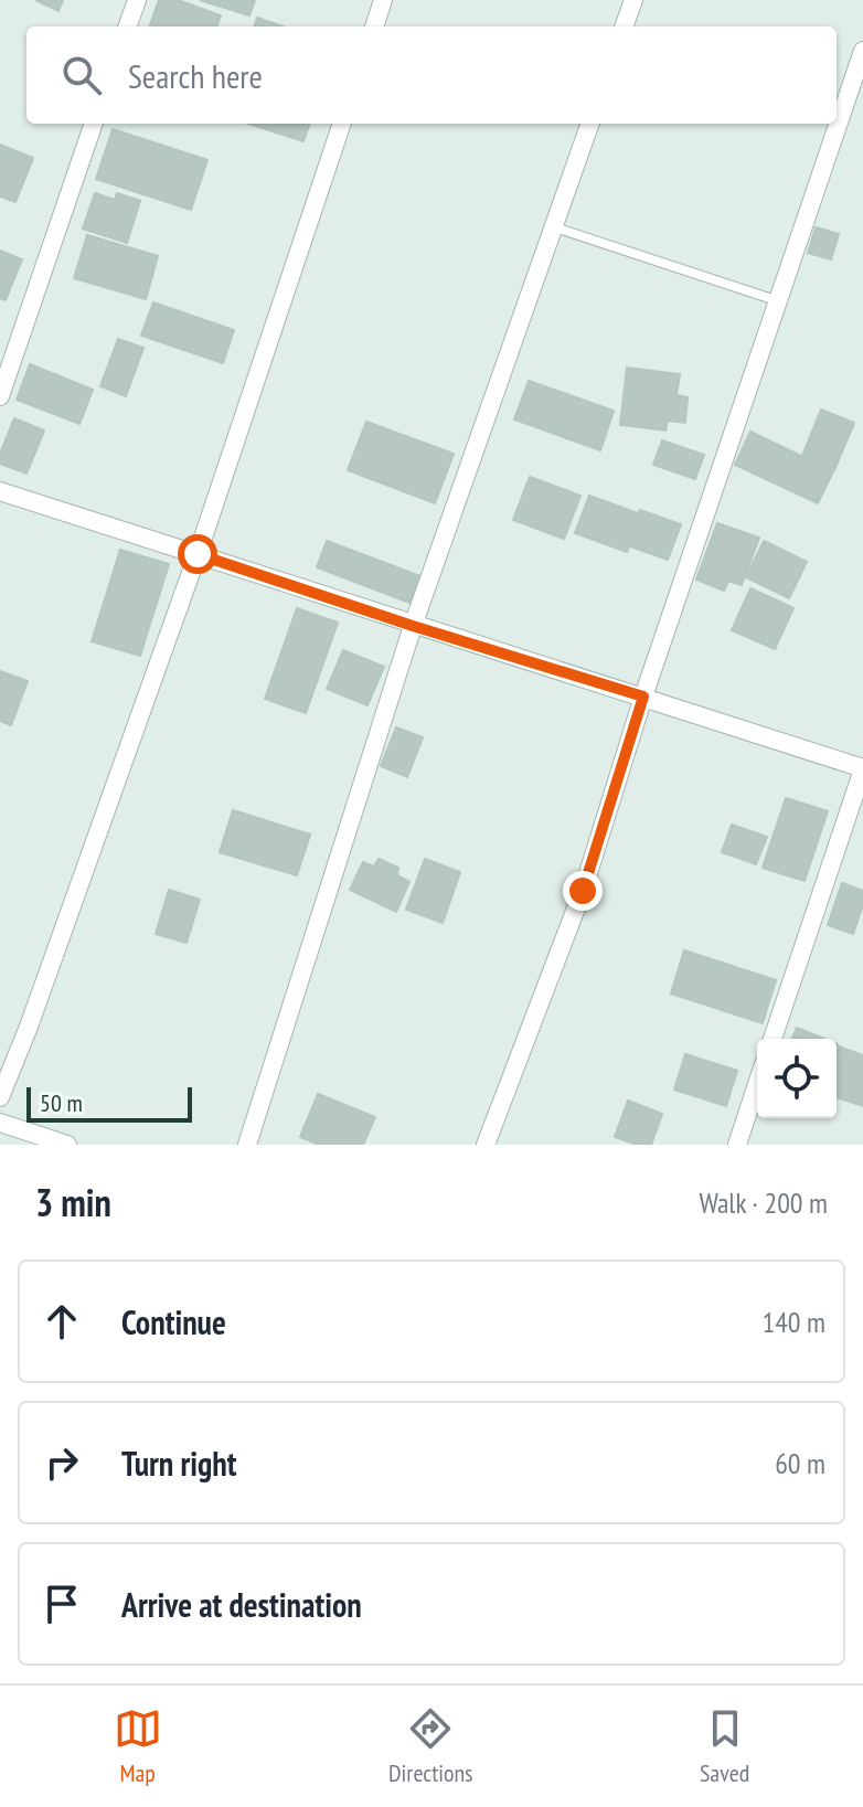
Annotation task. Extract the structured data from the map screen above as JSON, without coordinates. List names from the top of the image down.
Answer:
{
  "scale_bar": "50 m",
  "page": {
    "search": "Search here",
    "scale": "50 m",
    "heading": ["3 min", "Walk · 200 m"],
    "list": [
      ["Continue", "140 m"],
      ["Turn right", "60 m"],
      "Arrive at destination"
    ],
    "nav": ["Map", "Directions", "Saved"]
  }
}
